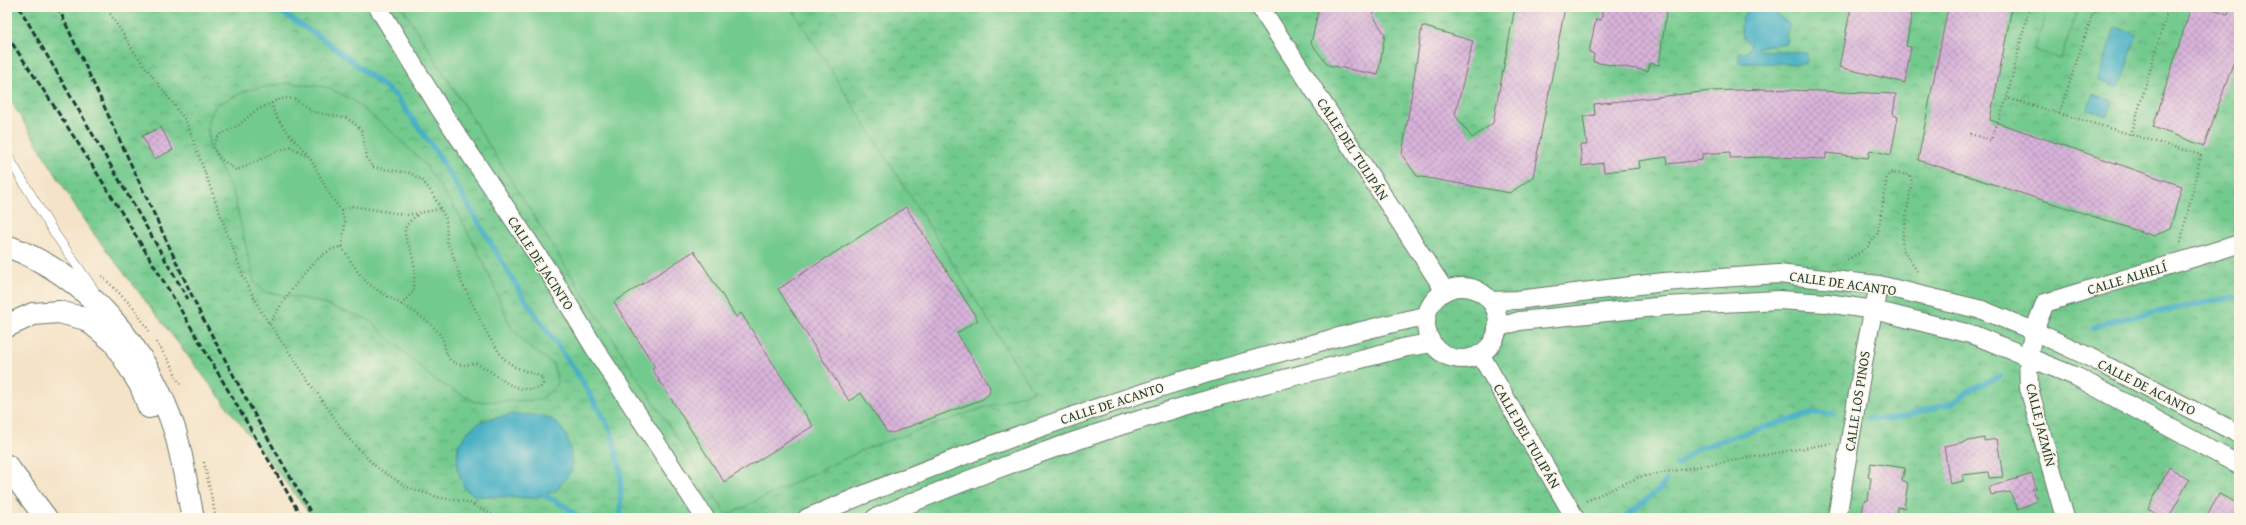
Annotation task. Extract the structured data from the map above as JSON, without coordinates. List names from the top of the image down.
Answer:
{
  "streets": {
    "street": [
      "CALLE DEL TULIPÁN",
      "CALLE DE JACINTO",
      "CALLE ALHELÍ",
      "CALLE DE ACANTO",
      "CALLE LOS PINOS",
      "CALLE JAZMÍN"
    ]
  },
  "crossings": [
    ["CALLE DEL TULIPÁN", "CALLE DE ACANTO"],
    ["CALLE ALHELÍ", "CALLE DE ACANTO"],
    ["CALLE ALHELÍ", "CALLE JAZMÍN"],
    ["CALLE DE ACANTO", "CALLE LOS PINOS"],
    ["CALLE DE ACANTO", "CALLE JAZMÍN"]
  ]
}
